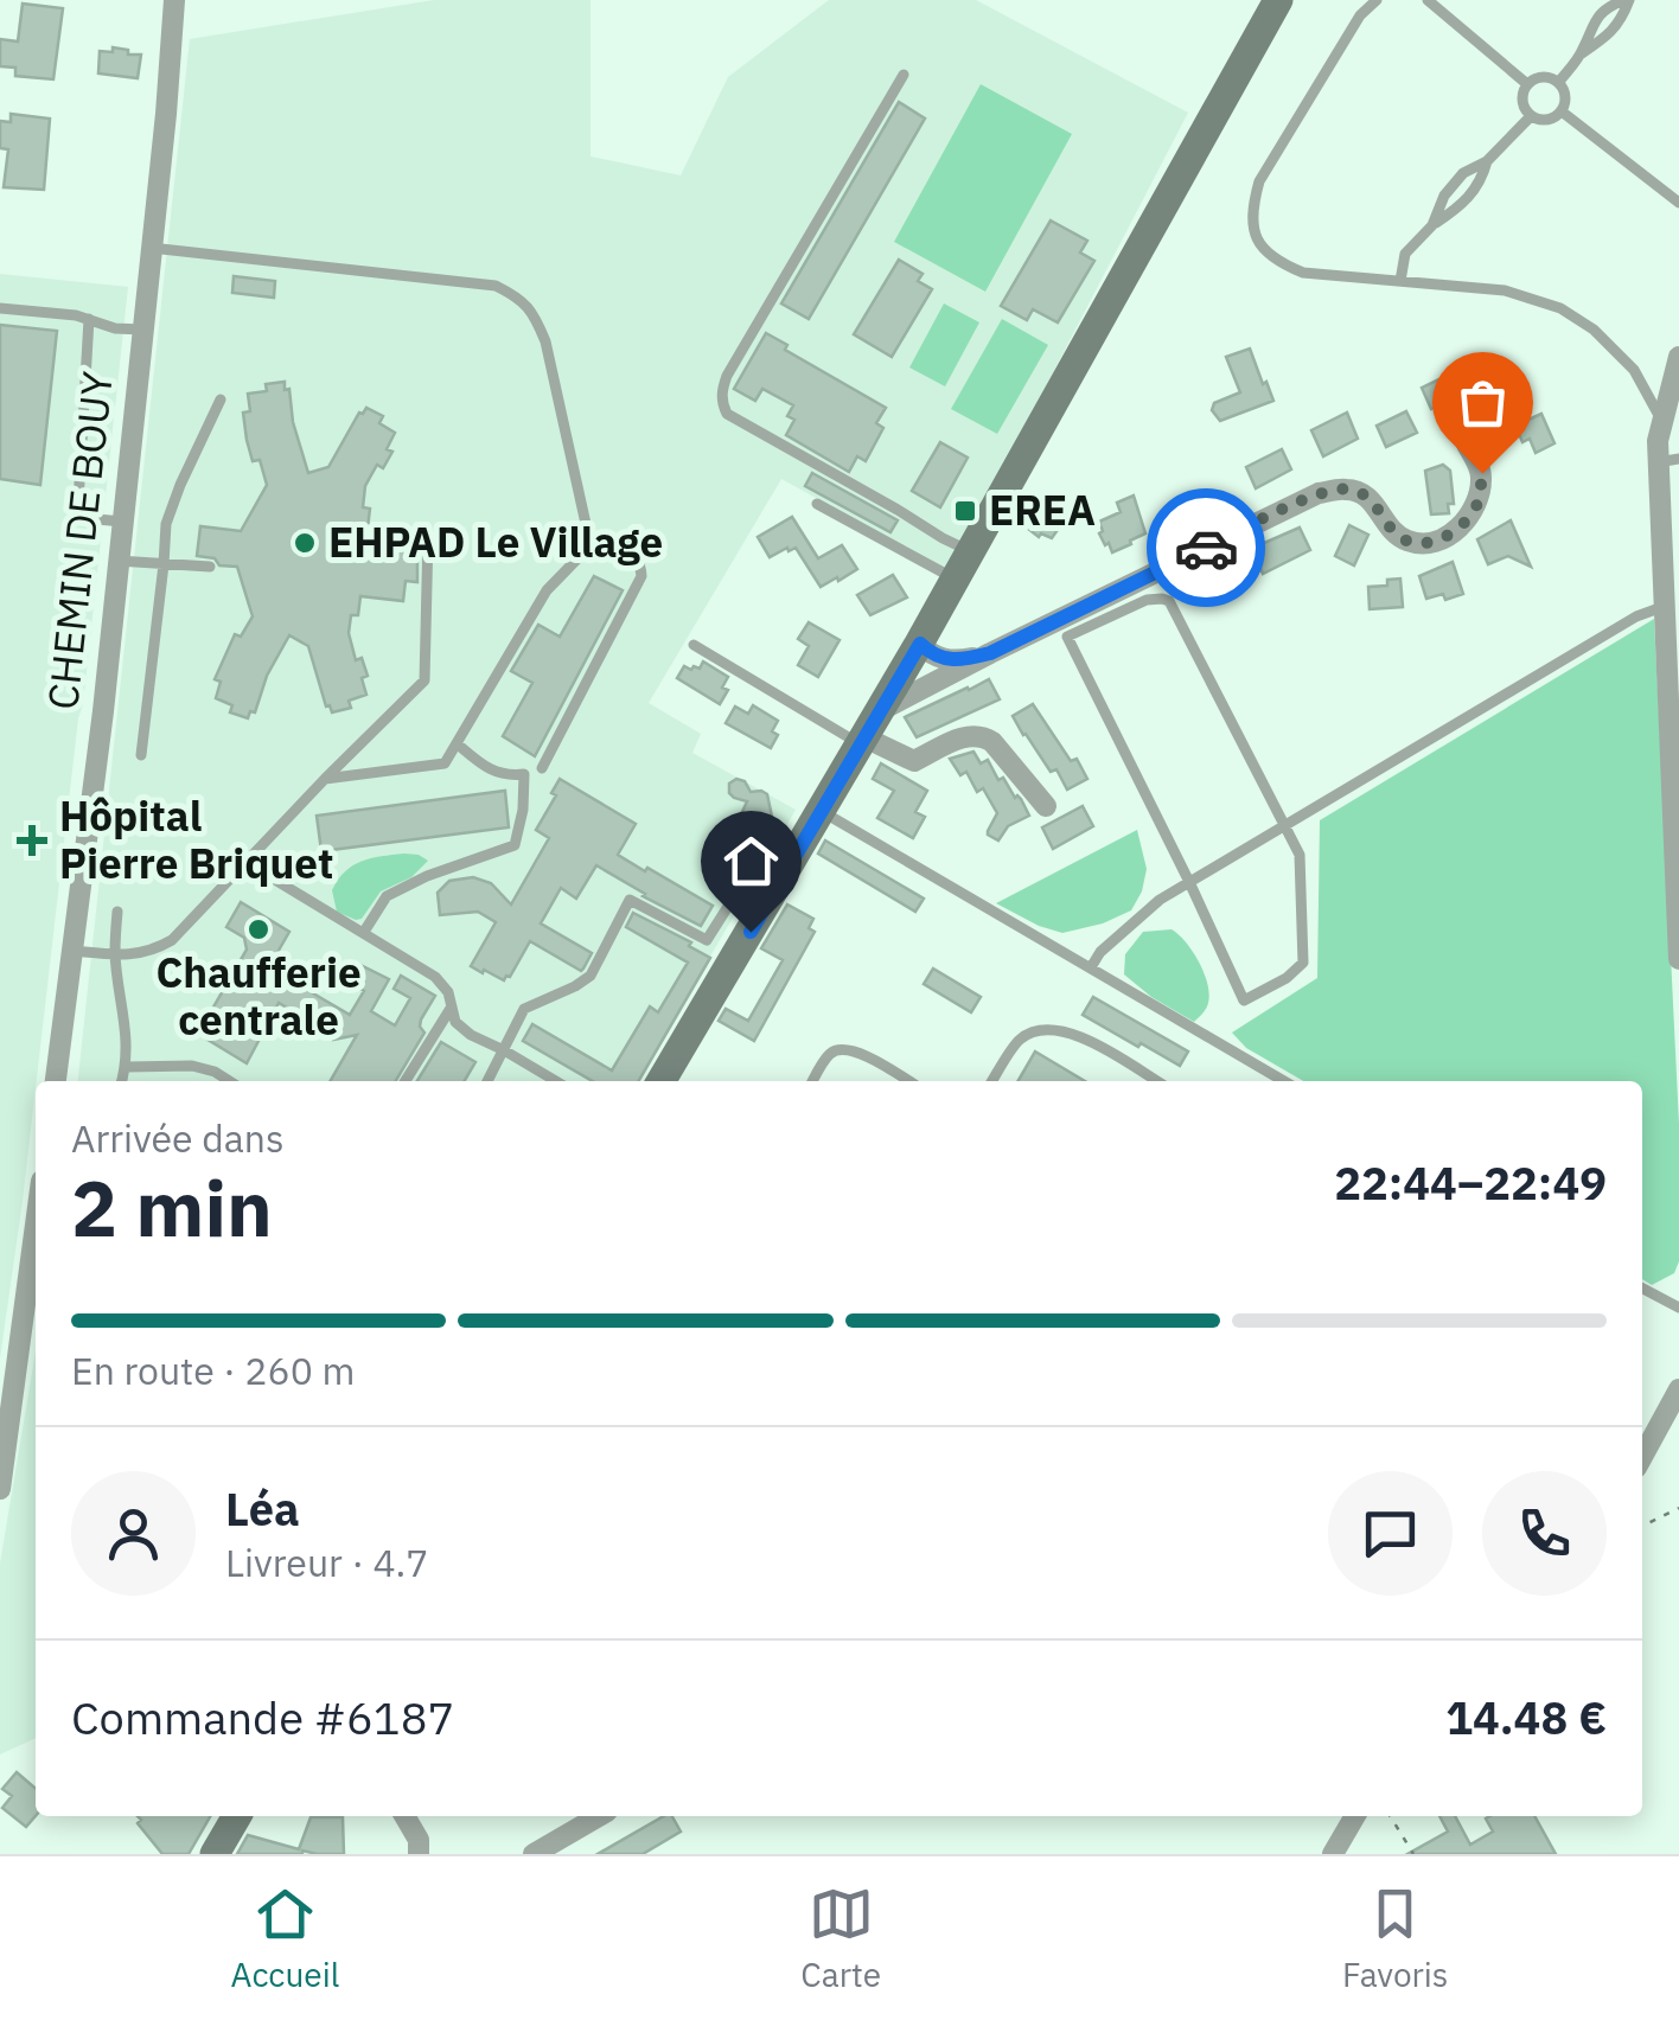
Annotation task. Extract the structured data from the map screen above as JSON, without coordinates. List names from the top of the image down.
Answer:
{
  "streets": {
    "street": ["CHEMIN DE BOUY"]
  },
  "places": {
    "transit": ["EREA"],
    "other": ["EHPAD Le Village", "Chaufferie centrale"],
    "health": ["Hôpital Pierre Briquet"]
  },
  "page": {
    "heading": ["2 min", "Arrivée dans", "22:44–22:49"],
    "panel": [
      "Léa",
      "Livreur · 4.7",
      "Commande #6187",
      "14.48 €"
    ],
    "bar": "En route · 260 m",
    "tabs": ["Accueil", "Carte", "Favoris"]
  }
}
